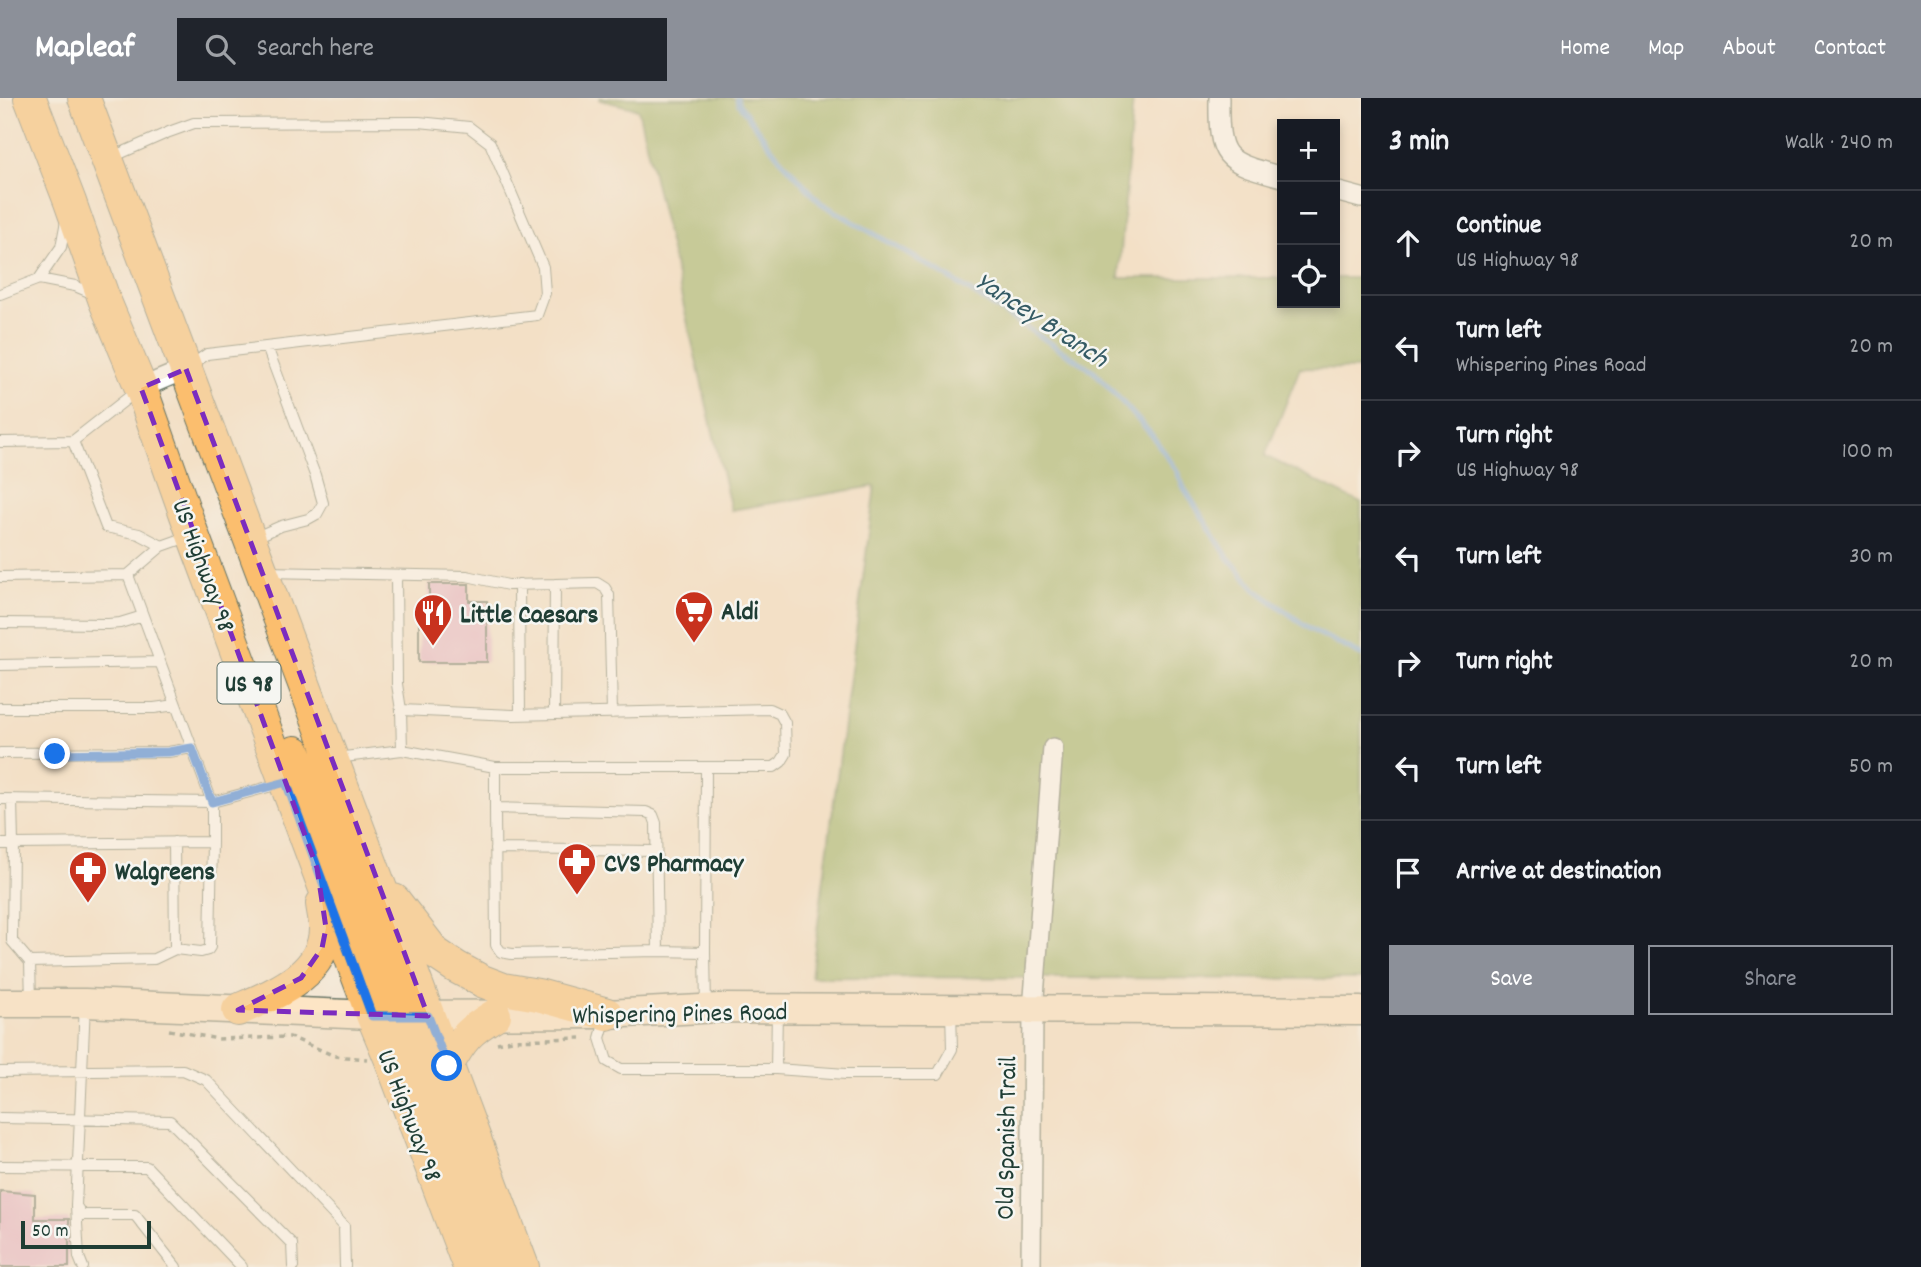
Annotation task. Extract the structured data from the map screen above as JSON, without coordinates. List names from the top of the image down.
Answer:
{
  "streets": {
    "main road": ["US Highway 98", "US 98"],
    "street": ["Whispering Pines Road", "Old Spanish Trail"]
  },
  "crossings": [
    ["US Highway 98", "Whispering Pines Road"],
    ["Whispering Pines Road", "Old Spanish Trail"]
  ],
  "water": ["Yancey Branch"],
  "places": {
    "supermarket": ["Aldi"],
    "restaurant": ["Little Caesars"],
    "pharmacy": ["CVS Pharmacy", "Walgreens"]
  },
  "scale_bar": "50 m",
  "page": {
    "header": "Mapleaf",
    "search": "Search here",
    "nav": [
      "Home",
      "Map",
      "About",
      "Contact"
    ],
    "heading": ["3 min", "Walk · 240 m"],
    "map_buttons": ["+", "−"],
    "list": [
      ["Continue", "US Highway 98", "20 m"],
      ["Turn left", "Whispering Pines Road", "20 m"],
      ["Turn right", "US Highway 98", "100 m"],
      ["Turn left", "30 m"],
      ["Turn right", "20 m"],
      ["Turn left", "50 m"],
      "Arrive at destination"
    ],
    "buttons": ["Save", "Share"],
    "scale": "50 m"
  }
}
